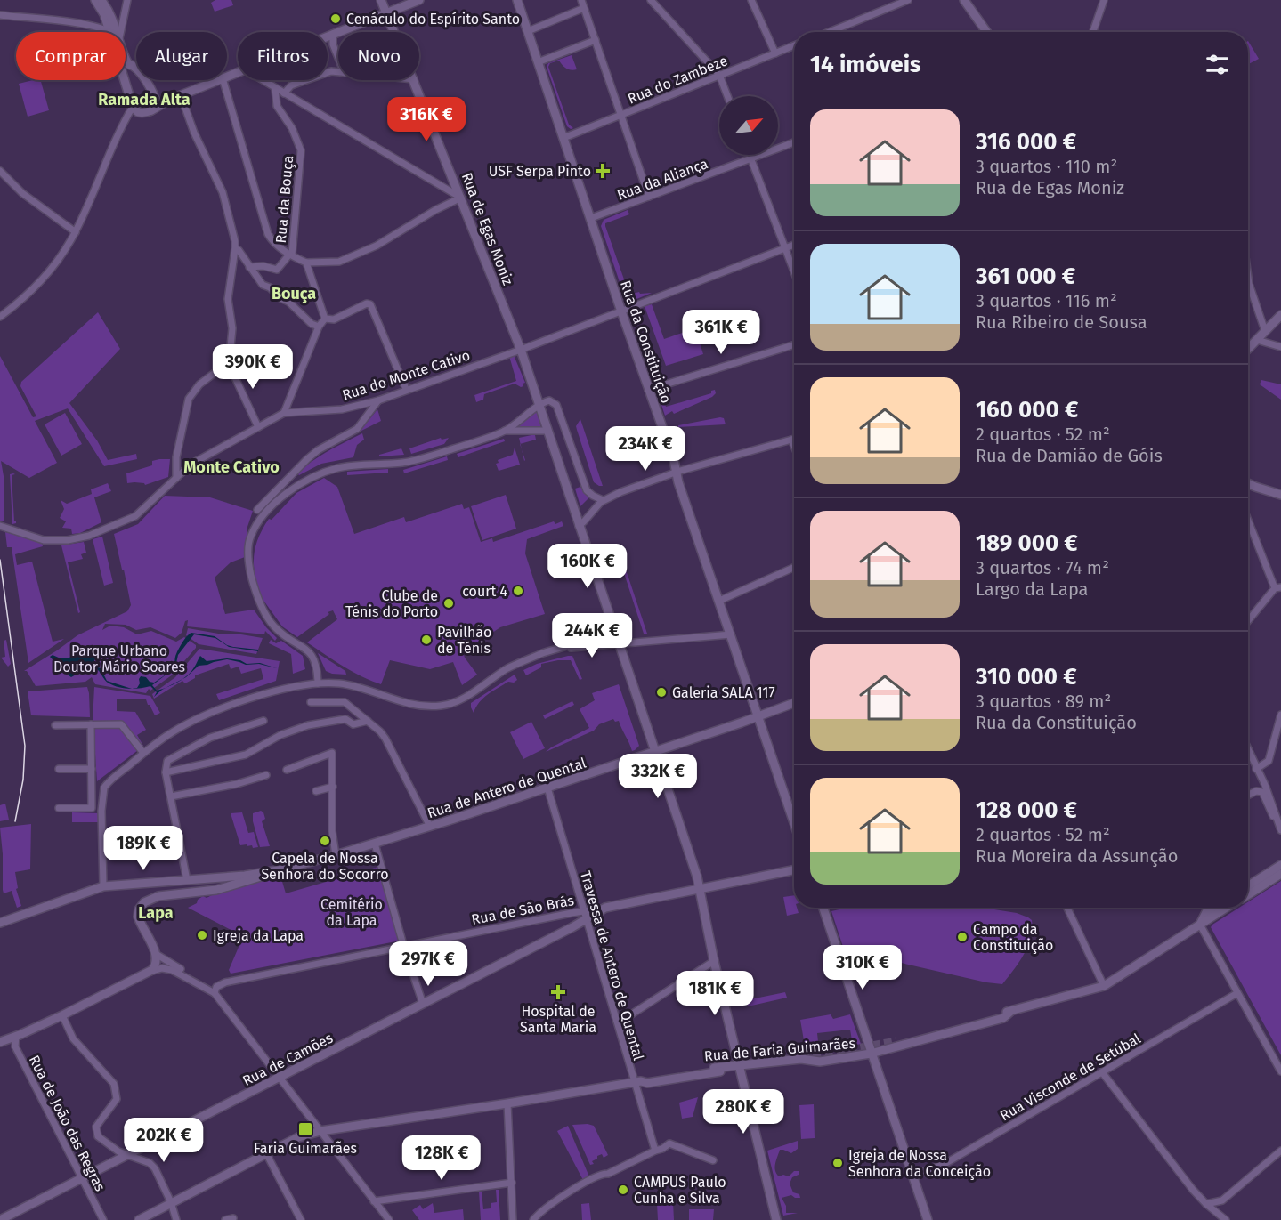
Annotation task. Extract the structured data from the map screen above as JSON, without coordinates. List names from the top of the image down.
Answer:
{
  "streets": {
    "main road": [
      "Rua de Egas Moniz",
      "Rua da Constituição",
      "Rua de Antero de Quental",
      "Rua de São Brás",
      "Rua de Faria Guimarães",
      "Rua de Camões"
    ],
    "street": [
      "Rua do Zambeze",
      "Rua da Aliança",
      "Rua da Bouça",
      "Rua do Monte Cativo",
      "Travessa de Antero de Quental",
      "Rua Visconde de Setúbal",
      "Rua de João das Regras"
    ]
  },
  "crossings": [
    ["Rua do Zambeze", "Rua da Constituição"],
    ["Rua da Aliança", "Rua da Constituição"],
    ["Rua de Egas Moniz", "Rua do Monte Cativo"],
    ["Rua de Egas Moniz", "Rua de Antero de Quental"],
    ["Rua de Egas Moniz", "Rua de São Brás"],
    ["Rua de Egas Moniz", "Rua de Faria Guimarães"],
    ["Rua da Constituição", "Rua do Monte Cativo"],
    ["Rua da Constituição", "Rua de Antero de Quental"],
    ["Rua de Antero de Quental", "Rua de São Brás"],
    ["Rua de Antero de Quental", "Travessa de Antero de Quental"],
    ["Rua de São Brás", "Travessa de Antero de Quental"],
    ["Rua de São Brás", "Rua de Camões"],
    ["Travessa de Antero de Quental", "Rua de Faria Guimarães"],
    ["Travessa de Antero de Quental", "Rua de Camões"],
    ["Rua de Camões", "Rua de João das Regras"]
  ],
  "districts": [
    "Ramada Alta",
    "Bouça",
    "Monte Cativo",
    "Lapa"
  ],
  "parks": ["Parque Urbano Doutor Mário Soares", "Cemitério da Lapa"],
  "places": {
    "other": [
      "Cenáculo do Espírito Santo",
      "court 4",
      "Clube de Ténis do Porto",
      "Pavilhão de Ténis",
      "Galeria SALA 117",
      "Capela de Nossa Senhora do Socorro",
      "Igreja da Lapa",
      "Campo da Constituição",
      "Igreja de Nossa Senhora da Conceição",
      "CAMPUS Paulo Cunha e Silva"
    ],
    "health": ["USF Serpa Pinto", "Hospital de Santa Maria"],
    "transit": ["Faria Guimarães"]
  },
  "north": "top right",
  "page": {
    "chip": [
      "Comprar",
      "Alugar",
      "Filtros",
      "Novo"
    ],
    "heading": "14 imóveis",
    "list": [
      {
        "name": "316 000 €",
        "note": "3 quartos · 110 m² · Rua de Egas Moniz"
      },
      {
        "name": "361 000 €",
        "note": "3 quartos · 116 m² · Rua Ribeiro de Sousa"
      },
      {
        "name": "160 000 €",
        "note": "2 quartos · 52 m² · Rua de Damião de Góis"
      },
      {
        "name": "189 000 €",
        "note": "3 quartos · 74 m² · Largo da Lapa"
      },
      {
        "name": "310 000 €",
        "note": "3 quartos · 89 m² · Rua da Constituição"
      },
      {
        "name": "128 000 €",
        "note": "2 quartos · 52 m² · Rua Moreira da Assunção"
      }
    ],
    "price": [
      "316K €",
      "361K €",
      "390K €",
      "234K €",
      "160K €",
      "244K €",
      "332K €",
      "189K €",
      "297K €",
      "310K €",
      "181K €",
      "280K €",
      "202K €",
      "128K €"
    ]
  }
}
